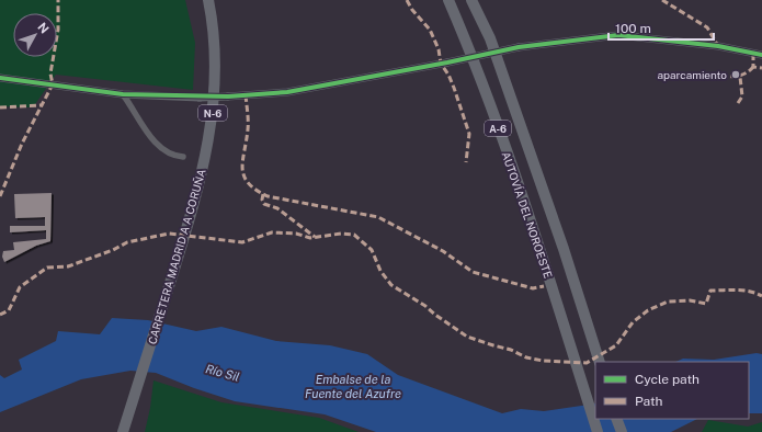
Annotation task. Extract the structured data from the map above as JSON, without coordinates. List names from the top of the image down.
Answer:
{
  "streets": {
    "highway": [
      "N-6",
      "A-6",
      "AUTOVÍA DEL NOROESTE",
      "CARRETERA MADRID A A CORUÑA"
    ]
  },
  "water": ["Río Sil", "Embalse de la Fuente del Azufre"],
  "places": ["aparcamiento"],
  "legend": ["Cycle path", "Path"],
  "scale_bar": "100 m",
  "north": "top right"
}
